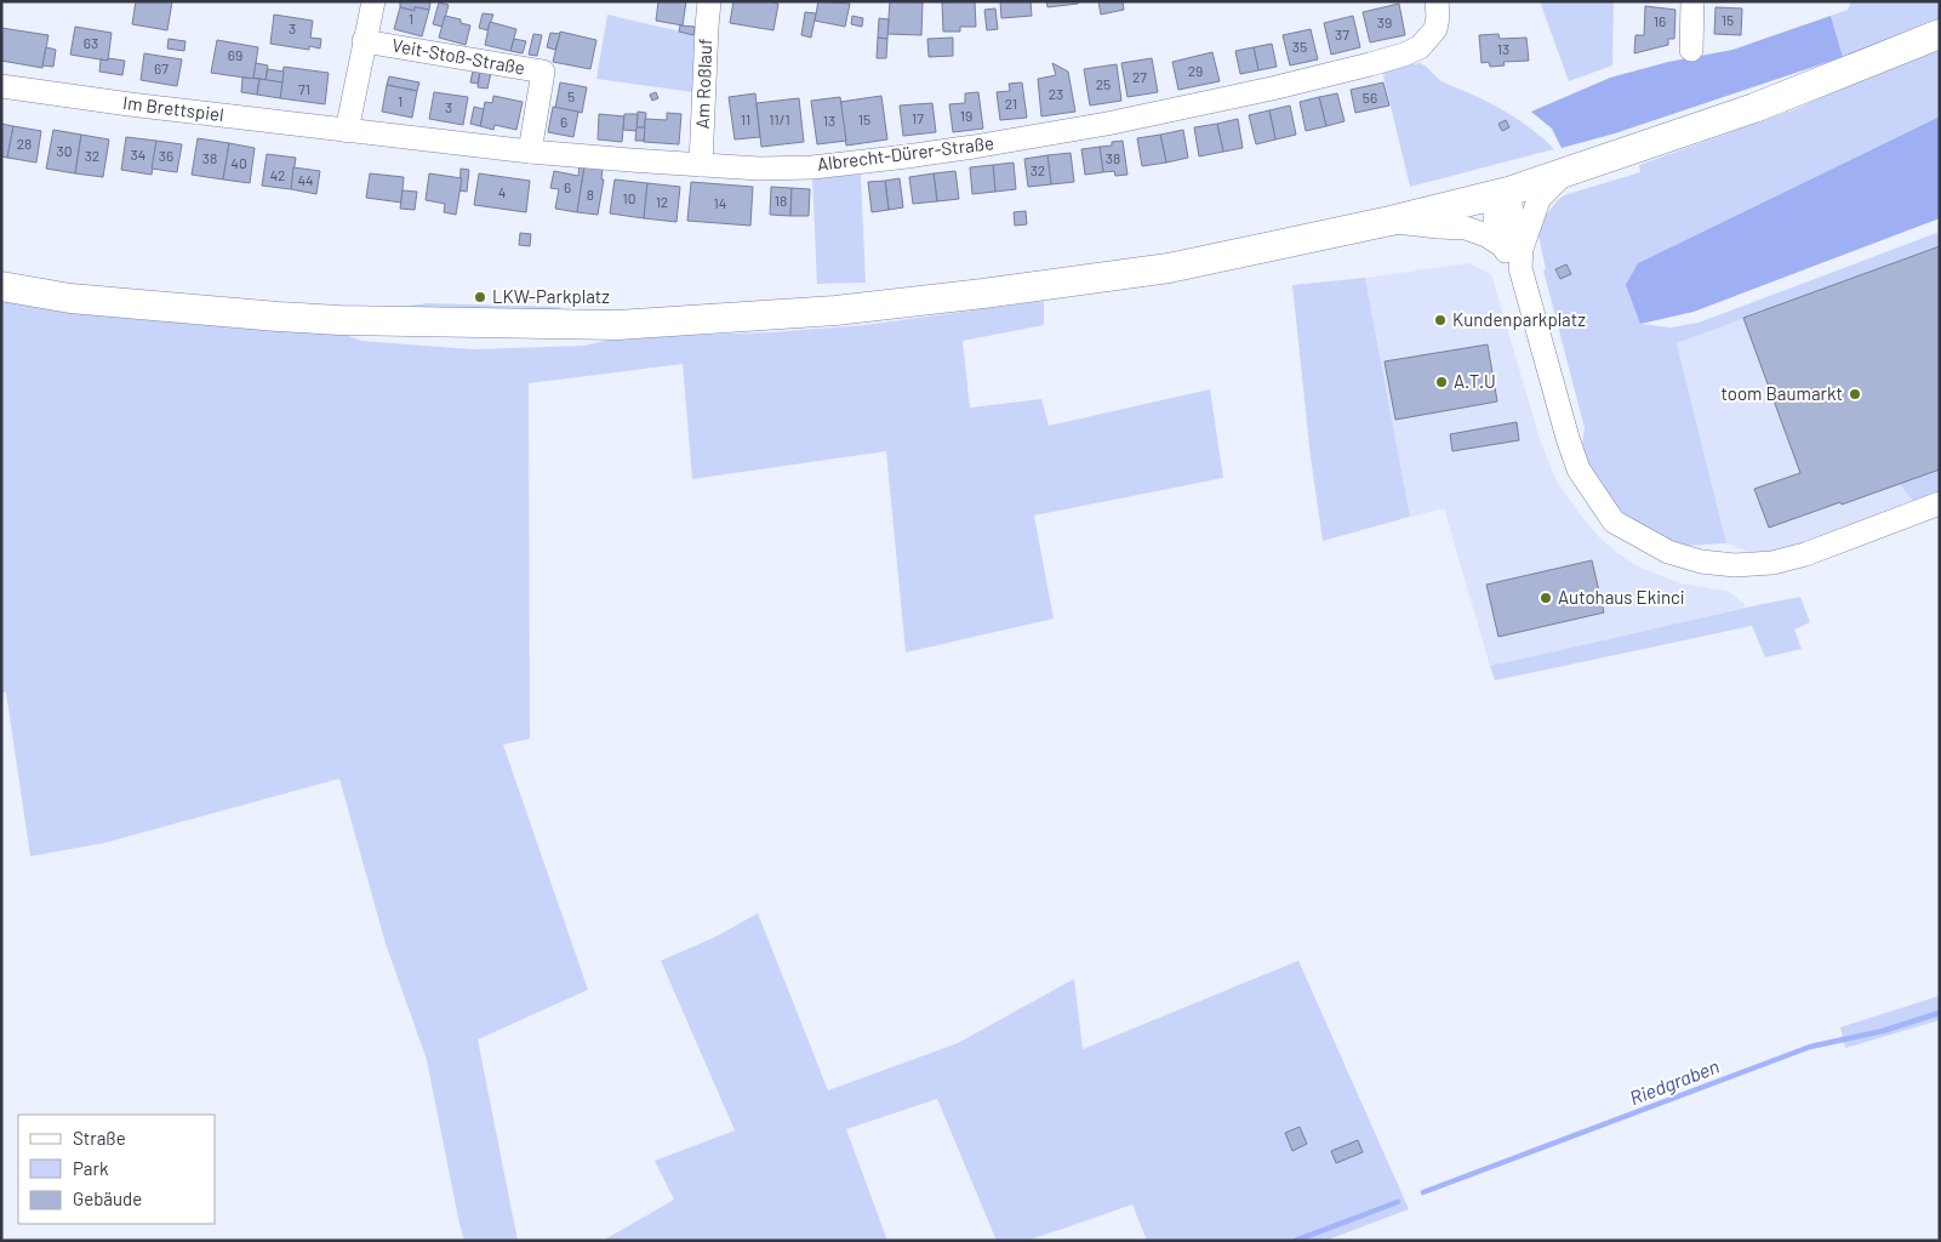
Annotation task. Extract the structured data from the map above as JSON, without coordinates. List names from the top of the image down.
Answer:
{
  "streets": {
    "street": [
      "Veit-Stoß-Straße",
      "Am Roßlauf",
      "Im Brettspiel",
      "Albrecht-Dürer-Straße"
    ]
  },
  "crossings": [
    ["Veit-Stoß-Straße", "Albrecht-Dürer-Straße"],
    ["Am Roßlauf", "Albrecht-Dürer-Straße"],
    ["Im Brettspiel", "Albrecht-Dürer-Straße"]
  ],
  "water": ["Riedgraben"],
  "places": [
    "LKW-Parkplatz",
    "Kundenparkplatz",
    "A.T.U",
    "toom Baumarkt",
    "Autohaus Ekinci"
  ],
  "house_numbers": [
    "1",
    "15",
    "16",
    "39",
    "3",
    "37",
    "63",
    "35",
    "13",
    "69",
    "67",
    "29",
    "27",
    "25",
    "71",
    "23",
    "5",
    "56",
    "1",
    "21",
    "3",
    "19",
    "17",
    "11",
    "11/1",
    "15",
    "13",
    "6",
    "28",
    "30",
    "34",
    "32",
    "36",
    "38",
    "38",
    "40",
    "32",
    "42",
    "44",
    "6",
    "4",
    "8",
    "10",
    "18",
    "12",
    "14"
  ],
  "legend": ["Straße", "Park", "Gebäude"]
}
